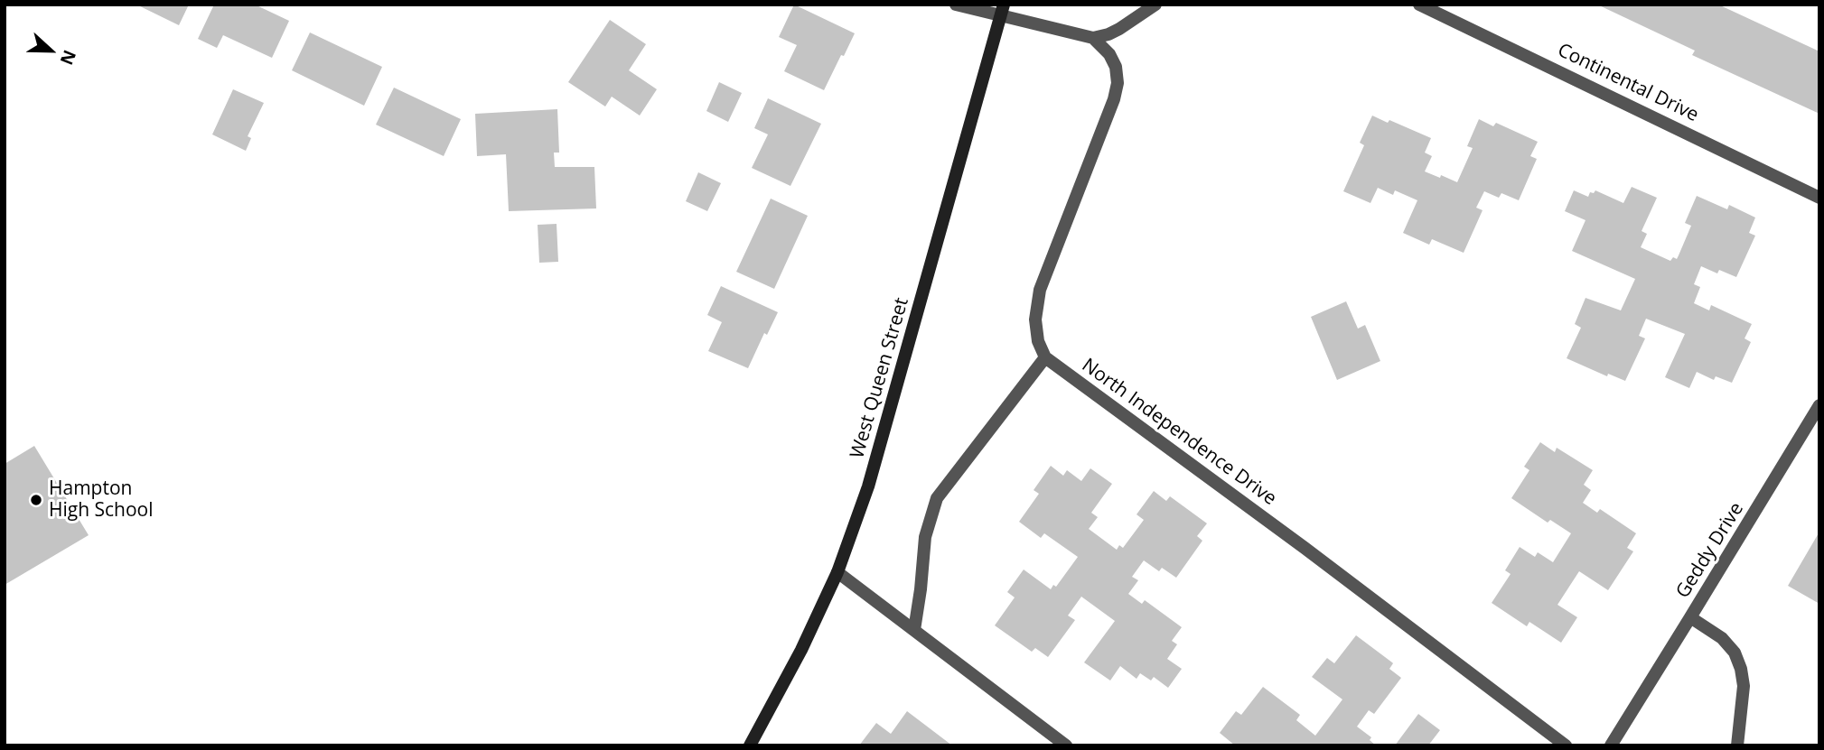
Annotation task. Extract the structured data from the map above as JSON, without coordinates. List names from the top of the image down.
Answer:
{
  "streets": {
    "main road": ["West Queen Street"],
    "street": ["Continental Drive", "North Independence Drive", "Geddy Drive"]
  },
  "places": ["Hampton High School"],
  "north": "right"
}
